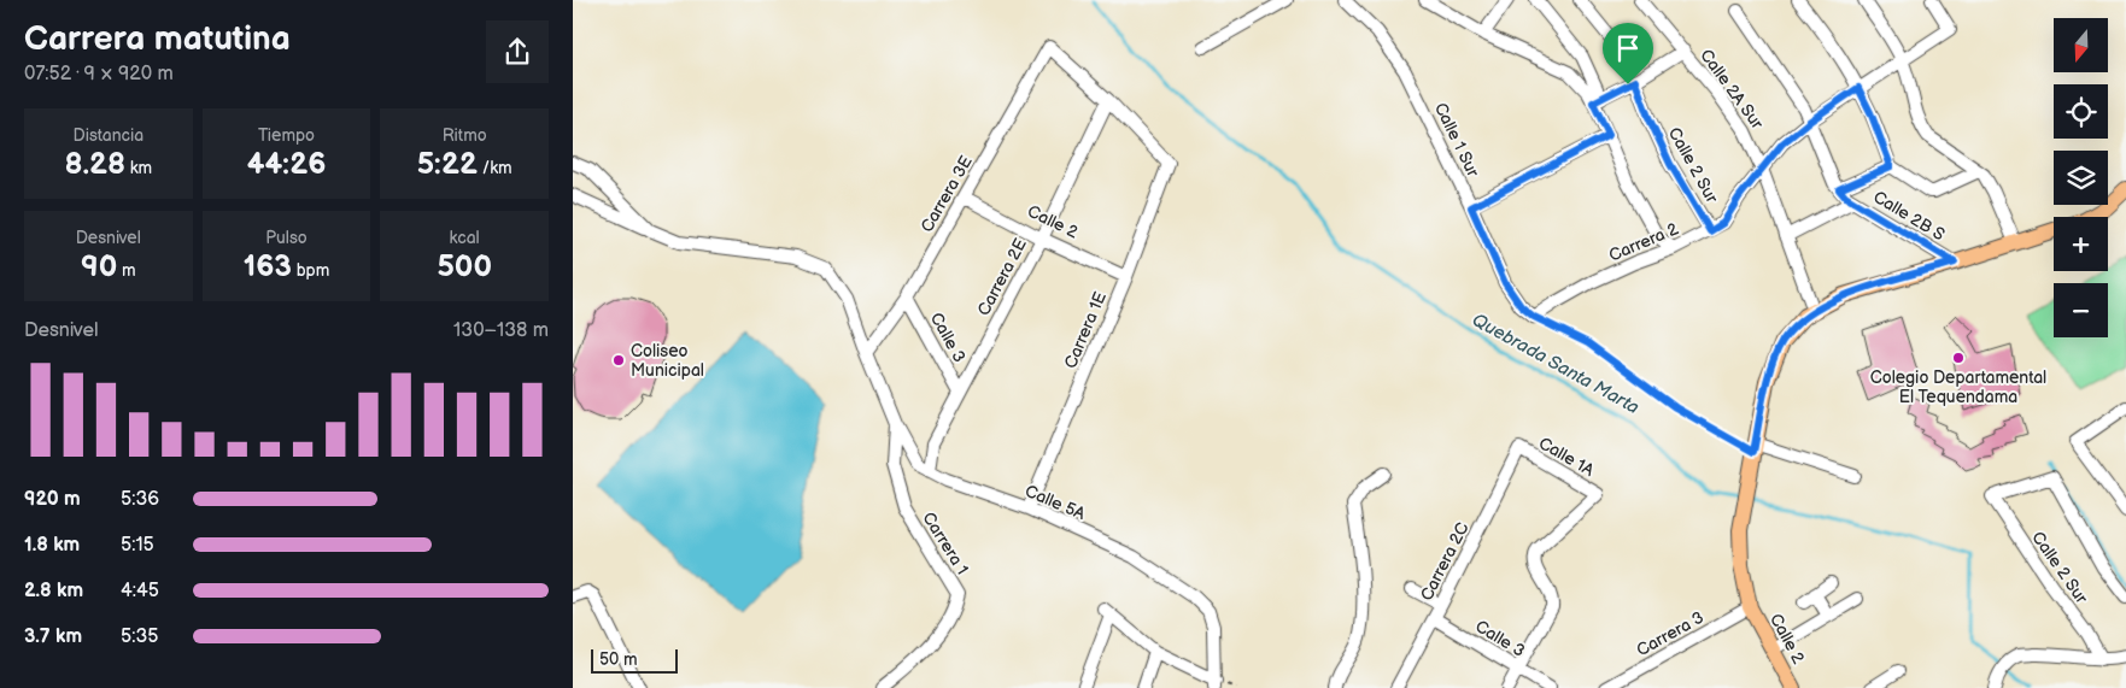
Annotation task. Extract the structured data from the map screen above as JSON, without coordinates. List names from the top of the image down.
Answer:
{
  "streets": {
    "main road": ["Calle 2"],
    "street": [
      "Calle 2A Sur",
      "Calle 1 Sur",
      "Calle 2 Sur",
      "Carrera 3E",
      "Calle 2B S",
      "Carrera 2",
      "Carrera 2E",
      "Carrera 1E",
      "Calle 3",
      "Calle 1A",
      "Calle 5A",
      "Carrera 1",
      "Carrera 2C",
      "Carrera 3"
    ]
  },
  "crossings": [
    ["Calle 2A Sur", "Calle 2"],
    ["Calle 2A Sur", "Carrera 2"],
    ["Calle 1 Sur", "Carrera 2"],
    ["Calle 2 Sur", "Carrera 2"],
    ["Carrera 3E", "Calle 2"],
    ["Carrera 3E", "Carrera 2E"],
    ["Carrera 3E", "Carrera 1E"],
    ["Carrera 3E", "Calle 3"],
    ["Carrera 3E", "Calle 5A"],
    ["Calle 2B S", "Calle 2"],
    ["Calle 2B S", "Carrera 2"],
    ["Calle 2", "Carrera 2E"],
    ["Calle 2", "Carrera 1E"],
    ["Calle 2", "Carrera 3"],
    ["Carrera 2E", "Carrera 1E"],
    ["Carrera 2E", "Calle 3"],
    ["Carrera 2E", "Calle 5A"],
    ["Carrera 1E", "Calle 5A"],
    ["Calle 3", "Calle 1A"],
    ["Calle 3", "Carrera 2C"],
    ["Calle 1A", "Carrera 2C"],
    ["Calle 5A", "Carrera 1"]
  ],
  "water": ["Quebrada Santa Marta"],
  "places": ["Colegio Departamental El Tequendama", "Coliseo Municipal"],
  "scale_bar": "50 m",
  "north": "bottom",
  "page": {
    "heading": ["Carrera matutina", "07:52 · 9 × 920 m"],
    "map_buttons": ["+", "−"],
    "stats": [
      ["Distancia", "8.28 km"],
      ["Tiempo", "44:26"],
      ["Ritmo", "5:22 /km"],
      ["Desnivel", "90 m"],
      ["Pulso", "163 bpm"],
      ["kcal", "500"]
    ],
    "chart": ["Desnivel", "130–138 m"],
    "list": [
      {
        "name": "920 m",
        "note": "5:36"
      },
      {
        "name": "1.8 km",
        "note": "5:15"
      },
      {
        "name": "2.8 km",
        "note": "4:45"
      },
      {
        "name": "3.7 km",
        "note": "5:35"
      }
    ],
    "scale": "50 m"
  }
}
